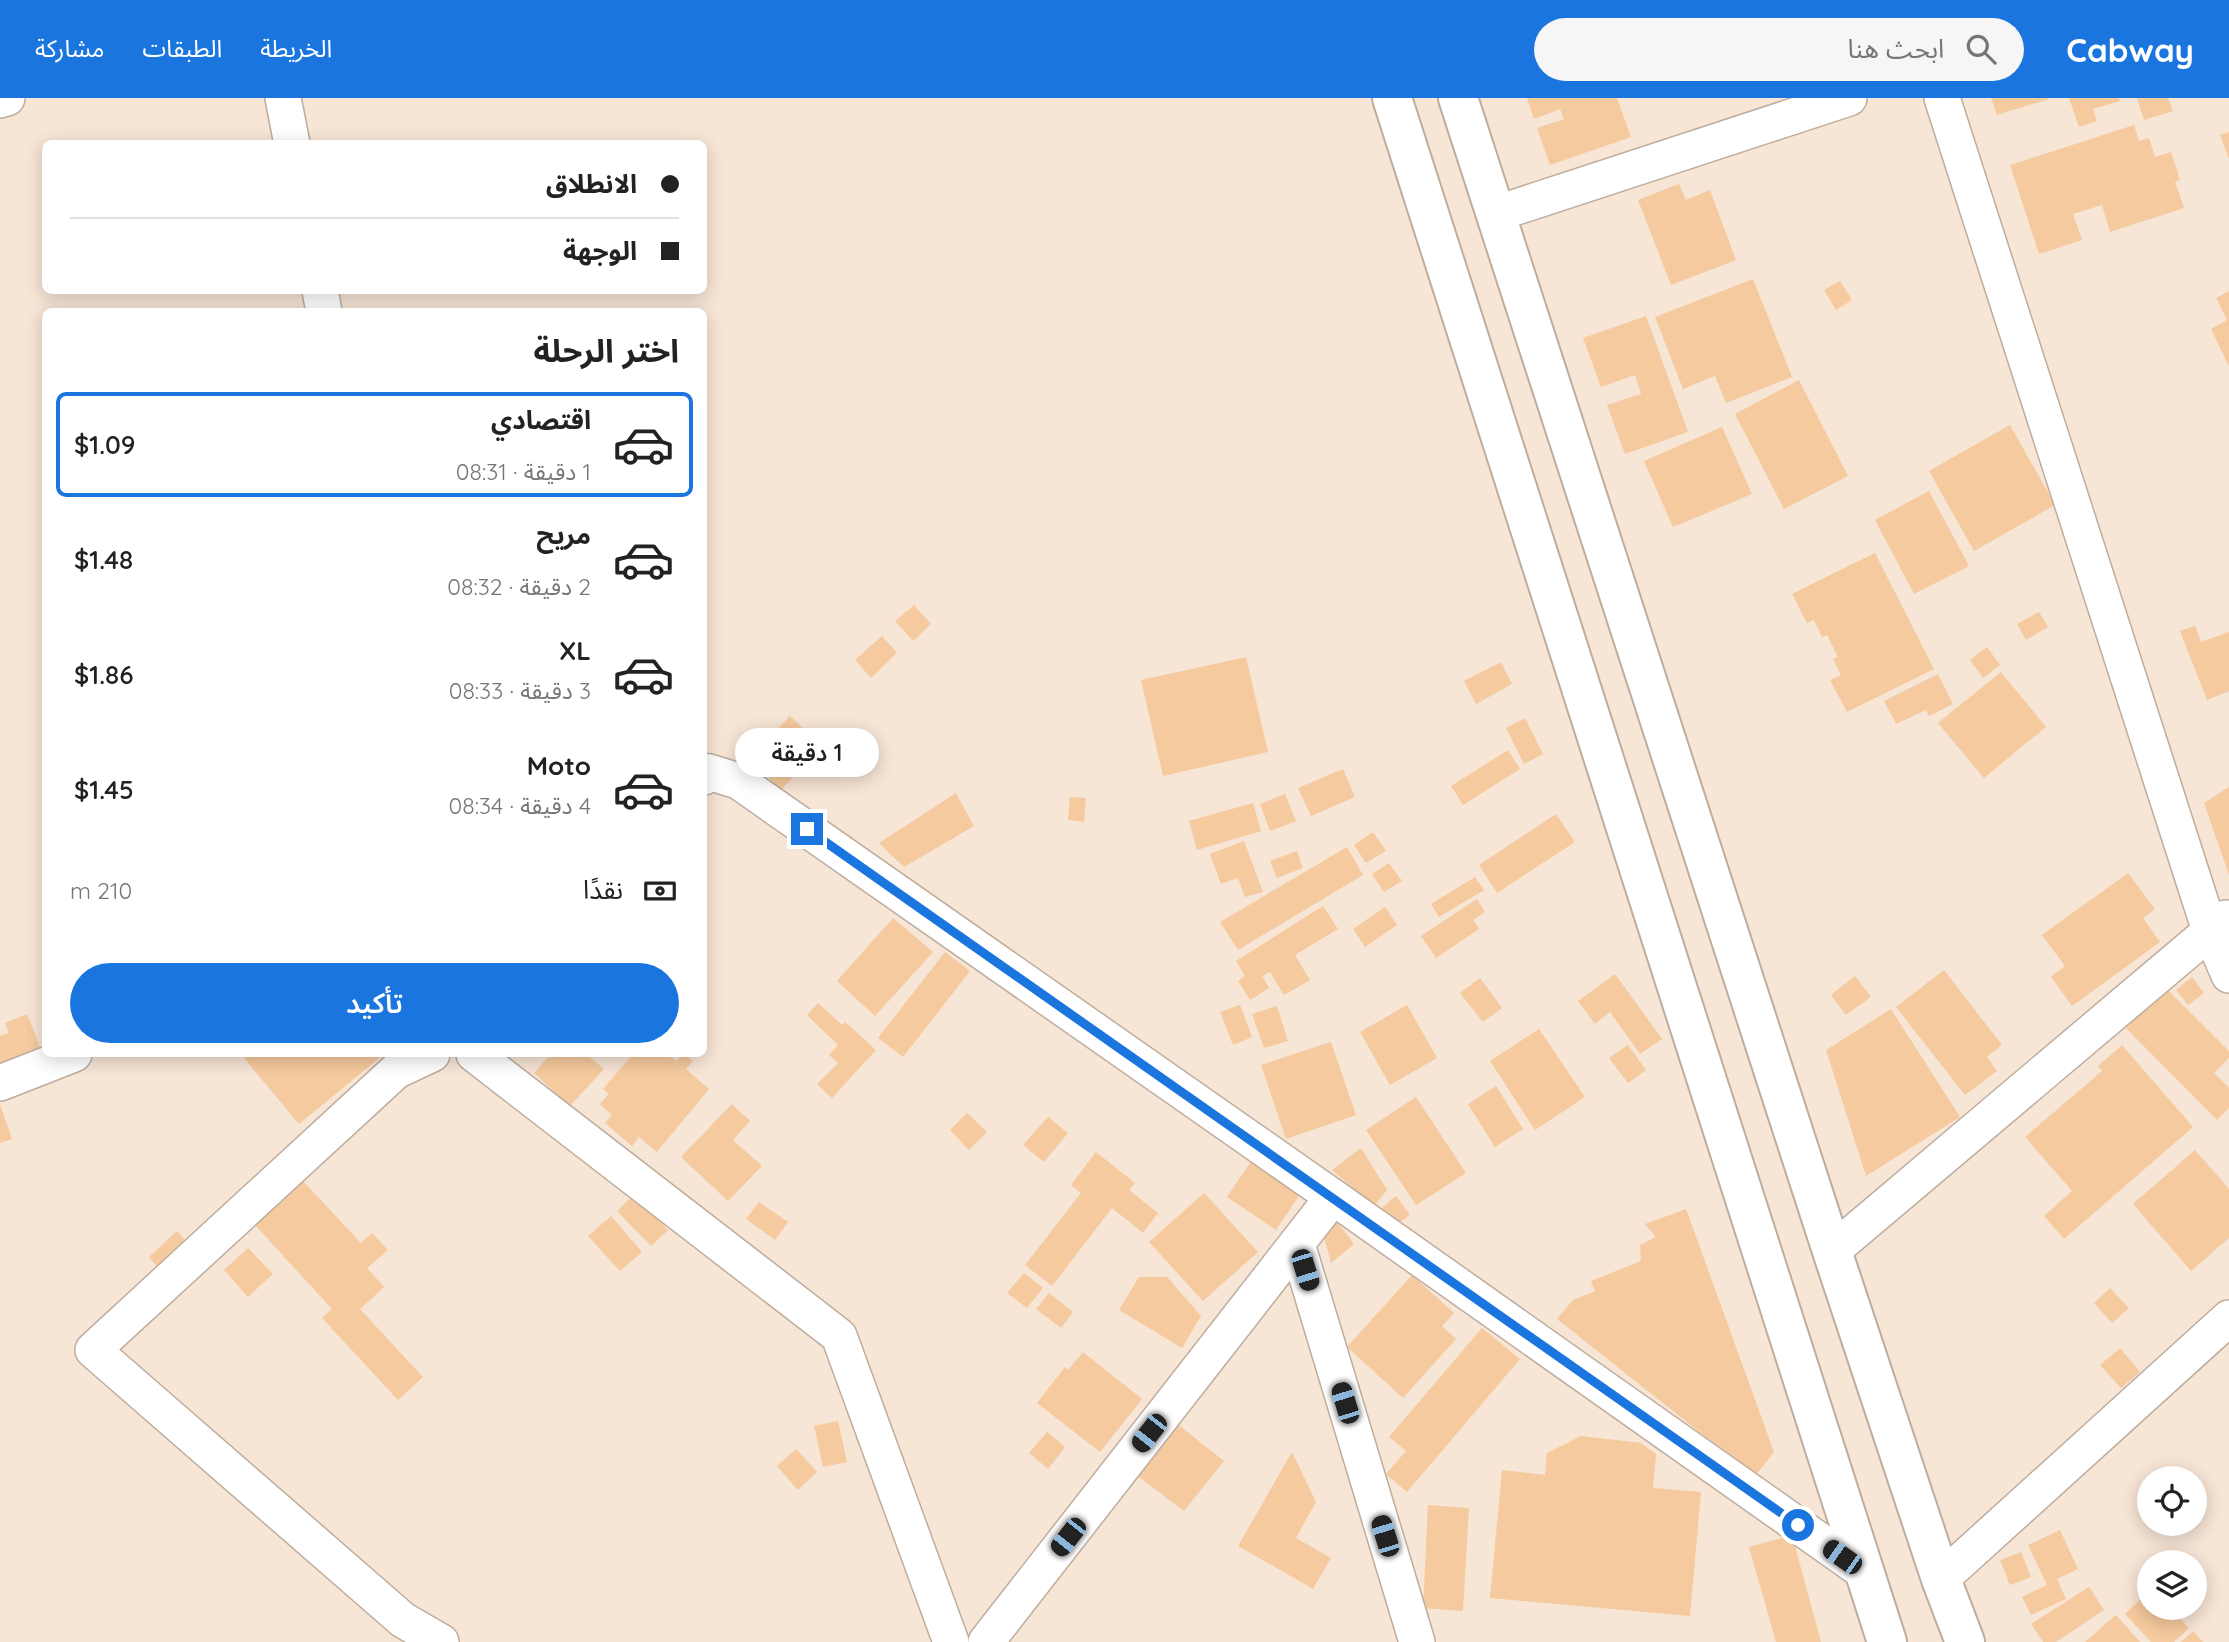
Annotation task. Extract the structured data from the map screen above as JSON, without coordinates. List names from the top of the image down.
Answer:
{
  "page": {
    "header": "Cabway",
    "search": "ابحث هنا",
    "nav": ["الخريطة", "الطبقات", "مشاركة"],
    "banner": ["الانطلاق", "الوجهة"],
    "heading": "اختر الرحلة",
    "list": [
      {
        "name": "اقتصادي",
        "note": "1 دقيقة · 08:31",
        "value": "$1.09"
      },
      {
        "name": "مريح",
        "note": "2 دقيقة · 08:32",
        "value": "$1.48"
      },
      {
        "name": "XL",
        "note": "3 دقيقة · 08:33",
        "value": "$1.86"
      },
      {
        "name": "Moto",
        "note": "4 دقيقة · 08:34",
        "value": "$1.45"
      }
    ],
    "bubble": "1 دقيقة",
    "pay": ["نقدًا", "210 m"],
    "buttons": "تأكيد"
  }
}
